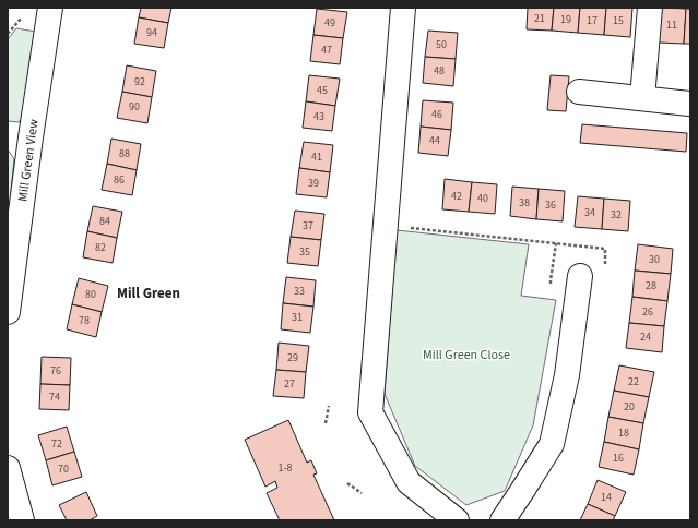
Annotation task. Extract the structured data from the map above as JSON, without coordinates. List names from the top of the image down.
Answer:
{
  "streets": {
    "street": ["Mill Green View"]
  },
  "districts": ["Mill Green"],
  "parks": ["Mill Green Close"],
  "house_numbers": [
    "21",
    "19",
    "17",
    "15",
    "49",
    "11",
    "94",
    "50",
    "47",
    "48",
    "92",
    "45",
    "90",
    "46",
    "43",
    "44",
    "88",
    "41",
    "86",
    "39",
    "42",
    "40",
    "38",
    "36",
    "34",
    "32",
    "84",
    "37",
    "82",
    "35",
    "30",
    "28",
    "33",
    "80",
    "26",
    "31",
    "78",
    "24",
    "29",
    "76",
    "22",
    "27",
    "74",
    "20",
    "18",
    "72",
    "16",
    "1-8",
    "70",
    "14"
  ]
}
